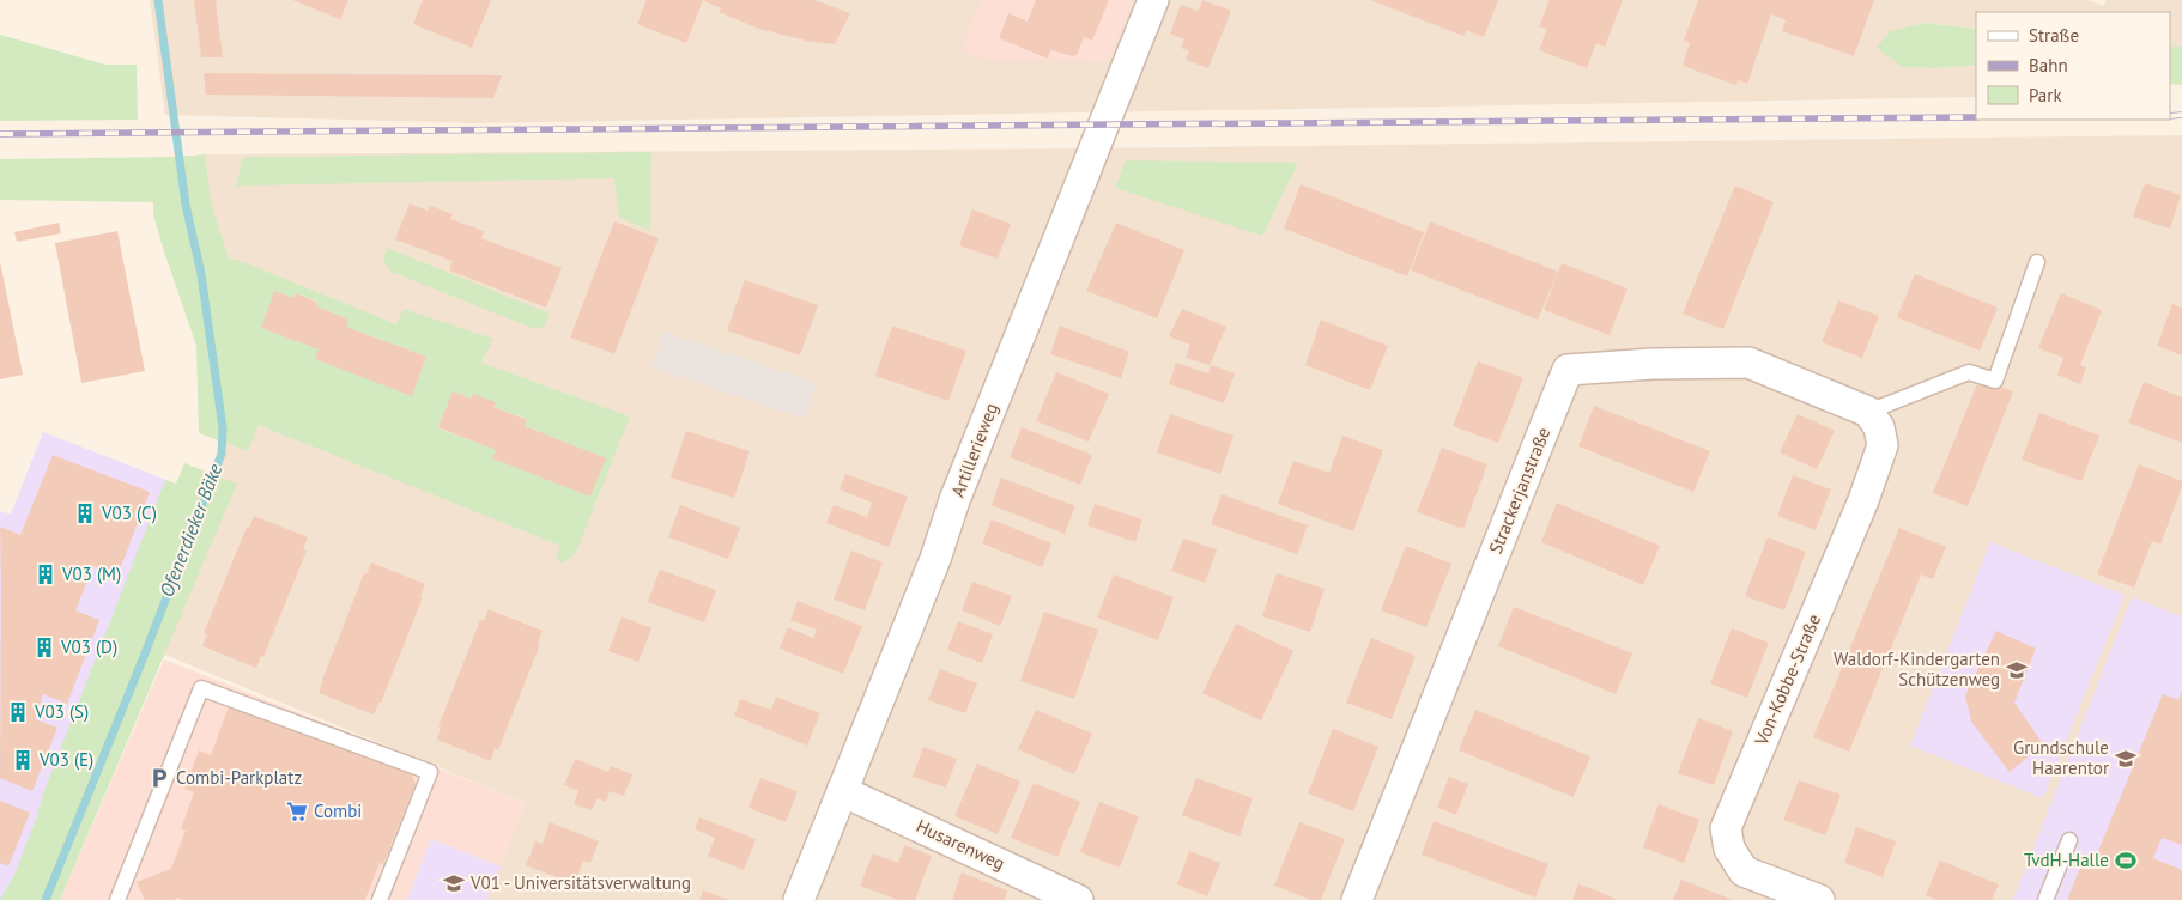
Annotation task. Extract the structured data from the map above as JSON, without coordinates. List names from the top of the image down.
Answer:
{
  "streets": {
    "street": [
      "Artillerieweg",
      "Strackerjanstraße",
      "Von-Kobbe-Straße",
      "Husarenweg"
    ]
  },
  "crossings": [
    ["Artillerieweg", "Husarenweg"],
    ["Strackerjanstraße", "Von-Kobbe-Straße"]
  ],
  "water": ["Ofenerdieker Bäke"],
  "places": {
    "building": [
      "V03 (C)",
      "V03 (M)",
      "V03 (D)",
      "V03 (S)",
      "V03 (E)"
    ],
    "school or university": ["Waldorf-Kindergarten Schützenweg", "Grundschule Haarentor", "V01 - Universitätsverwaltung"],
    "parking": ["Combi-Parkplatz"],
    "supermarket": ["Combi"],
    "sports": ["TvdH-Halle"]
  },
  "legend": ["Straße", "Bahn", "Park"]
}
